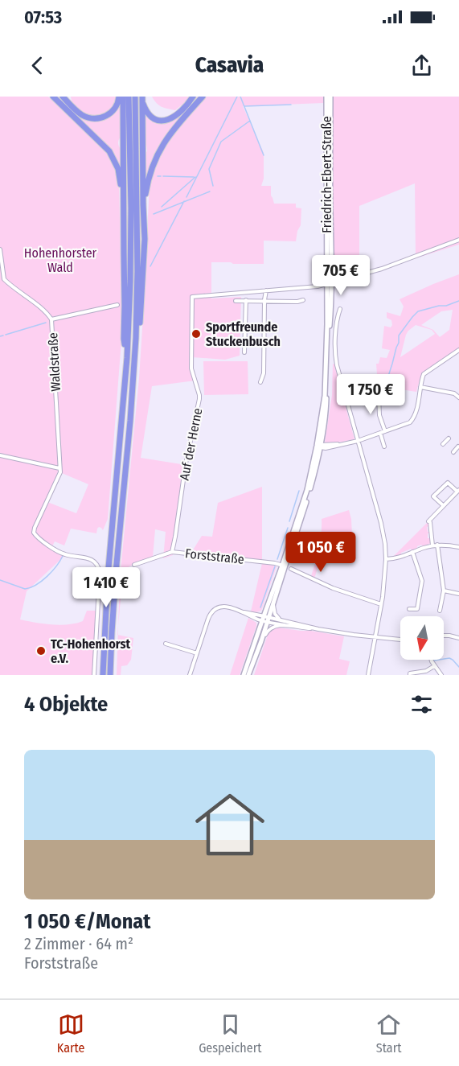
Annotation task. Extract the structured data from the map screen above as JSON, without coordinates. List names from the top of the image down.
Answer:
{
  "streets": {
    "main road": ["Friedrich-Ebert-Straße"],
    "street": ["Waldstraße", "Auf der Herne", "Forststraße"]
  },
  "crossings": [
    ["Friedrich-Ebert-Straße", "Forststraße"],
    ["Auf der Herne", "Forststraße"]
  ],
  "parks": ["Hohenhorster Wald"],
  "places": ["Sportfreunde Stuckenbusch", "TC-Hohenhorst e.V."],
  "north": "bottom",
  "page": {
    "status": "07:53",
    "header": "Casavia",
    "price": [
      "705 €",
      "1 750 €",
      "1 050 €",
      "1 410 €"
    ],
    "heading": "4 Objekte",
    "list": [
      {
        "name": "1 050 €/Monat",
        "note": "2 Zimmer · 64 m² · Forststraße"
      }
    ],
    "tabs": ["Karte", "Gespeichert", "Start"]
  }
}
